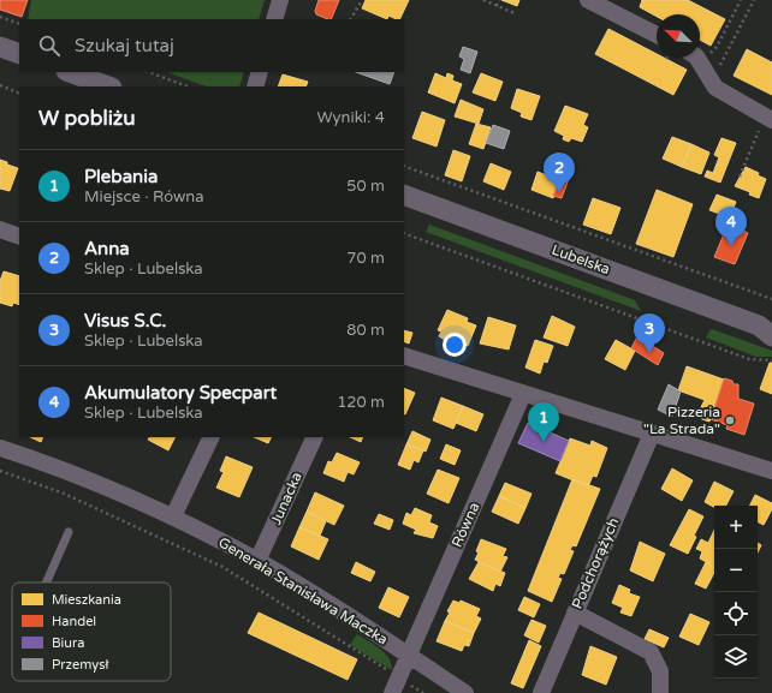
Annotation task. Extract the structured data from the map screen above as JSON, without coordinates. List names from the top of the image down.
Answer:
{
  "streets": {
    "street": [
      "Lubelska",
      "Junacka",
      "Równa",
      "Podchorążych",
      "Generała Stanisława Maczka"
    ]
  },
  "crossings": [
    ["Junacka", "Generała Stanisława Maczka"],
    ["Równa", "Generała Stanisława Maczka"]
  ],
  "places": ["Pizzeria \"La Strada\""],
  "legend": [
    "Mieszkania",
    "Handel",
    "Biura",
    "Przemysł"
  ],
  "north": "top left",
  "page": {
    "search": "Szukaj tutaj",
    "heading": ["W pobliżu", "Wyniki: 4"],
    "list": [
      {
        "mark": "1",
        "name": "Plebania",
        "note": "Miejsce · Równa",
        "value": "50 m"
      },
      {
        "mark": "2",
        "name": "Anna",
        "note": "Sklep · Lubelska",
        "value": "70 m"
      },
      {
        "mark": "3",
        "name": "Visus S.C.",
        "note": "Sklep · Lubelska",
        "value": "80 m"
      },
      {
        "mark": "4",
        "name": "Akumulatory Specpart",
        "note": "Sklep · Lubelska",
        "value": "120 m"
      }
    ],
    "pins": [
      "2",
      "4",
      "3",
      "1"
    ],
    "map_buttons": ["+", "−"]
  }
}
